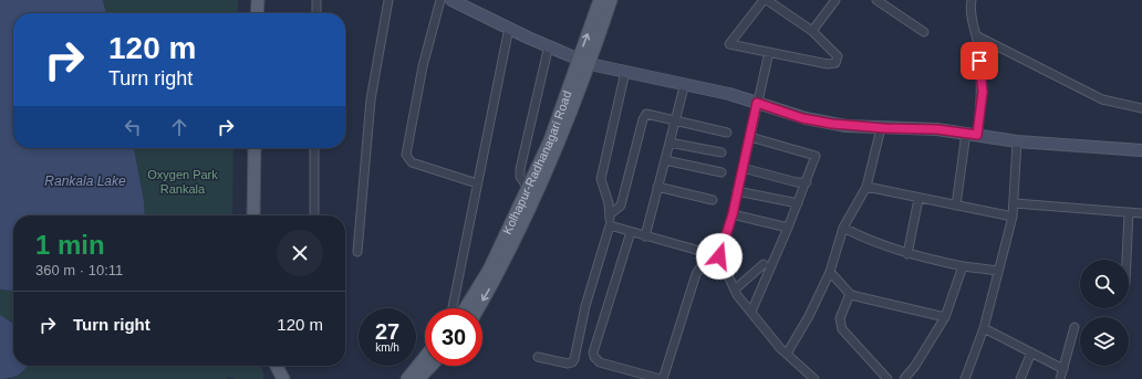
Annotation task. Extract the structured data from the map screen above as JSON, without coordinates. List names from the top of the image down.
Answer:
{
  "streets": {
    "main road": ["Kolhapur-Radhanagari Road"]
  },
  "water": ["Rankala Lake"],
  "parks": ["Oxygen Park Rankala"],
  "page": {
    "turn": ["120 m", "Turn right"],
    "heading": ["1 min", "360 m · 10:11"],
    "list": [
      {
        "name": "Turn right",
        "value": "120 m"
      }
    ],
    "speed": "27 km/h",
    "limit": "30"
  }
}
